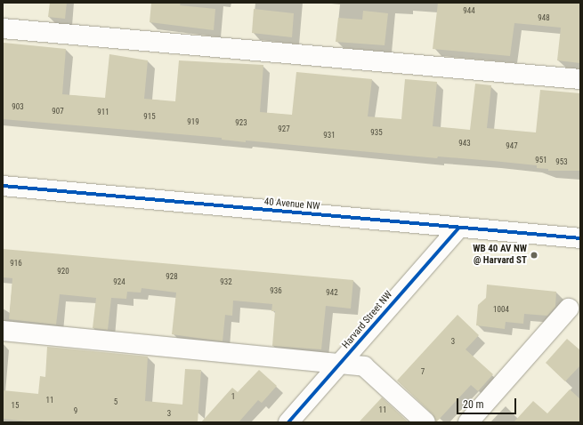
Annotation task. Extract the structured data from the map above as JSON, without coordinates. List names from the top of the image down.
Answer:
{
  "streets": {
    "street": ["40 Avenue NW", "Harvard Street NW"]
  },
  "crossings": [
    ["40 Avenue NW", "Harvard Street NW"]
  ],
  "places": ["WB 40 AV NW @ Harvard ST"],
  "house_numbers": [
    "944",
    "948",
    "903",
    "907",
    "911",
    "915",
    "919",
    "923",
    "927",
    "935",
    "931",
    "943",
    "947",
    "951",
    "953",
    "916",
    "920",
    "928",
    "924",
    "932",
    "936",
    "942",
    "1004",
    "3",
    "7",
    "1",
    "11",
    "5",
    "15",
    "11",
    "9",
    "3"
  ],
  "scale_bar": "20 m"
}
